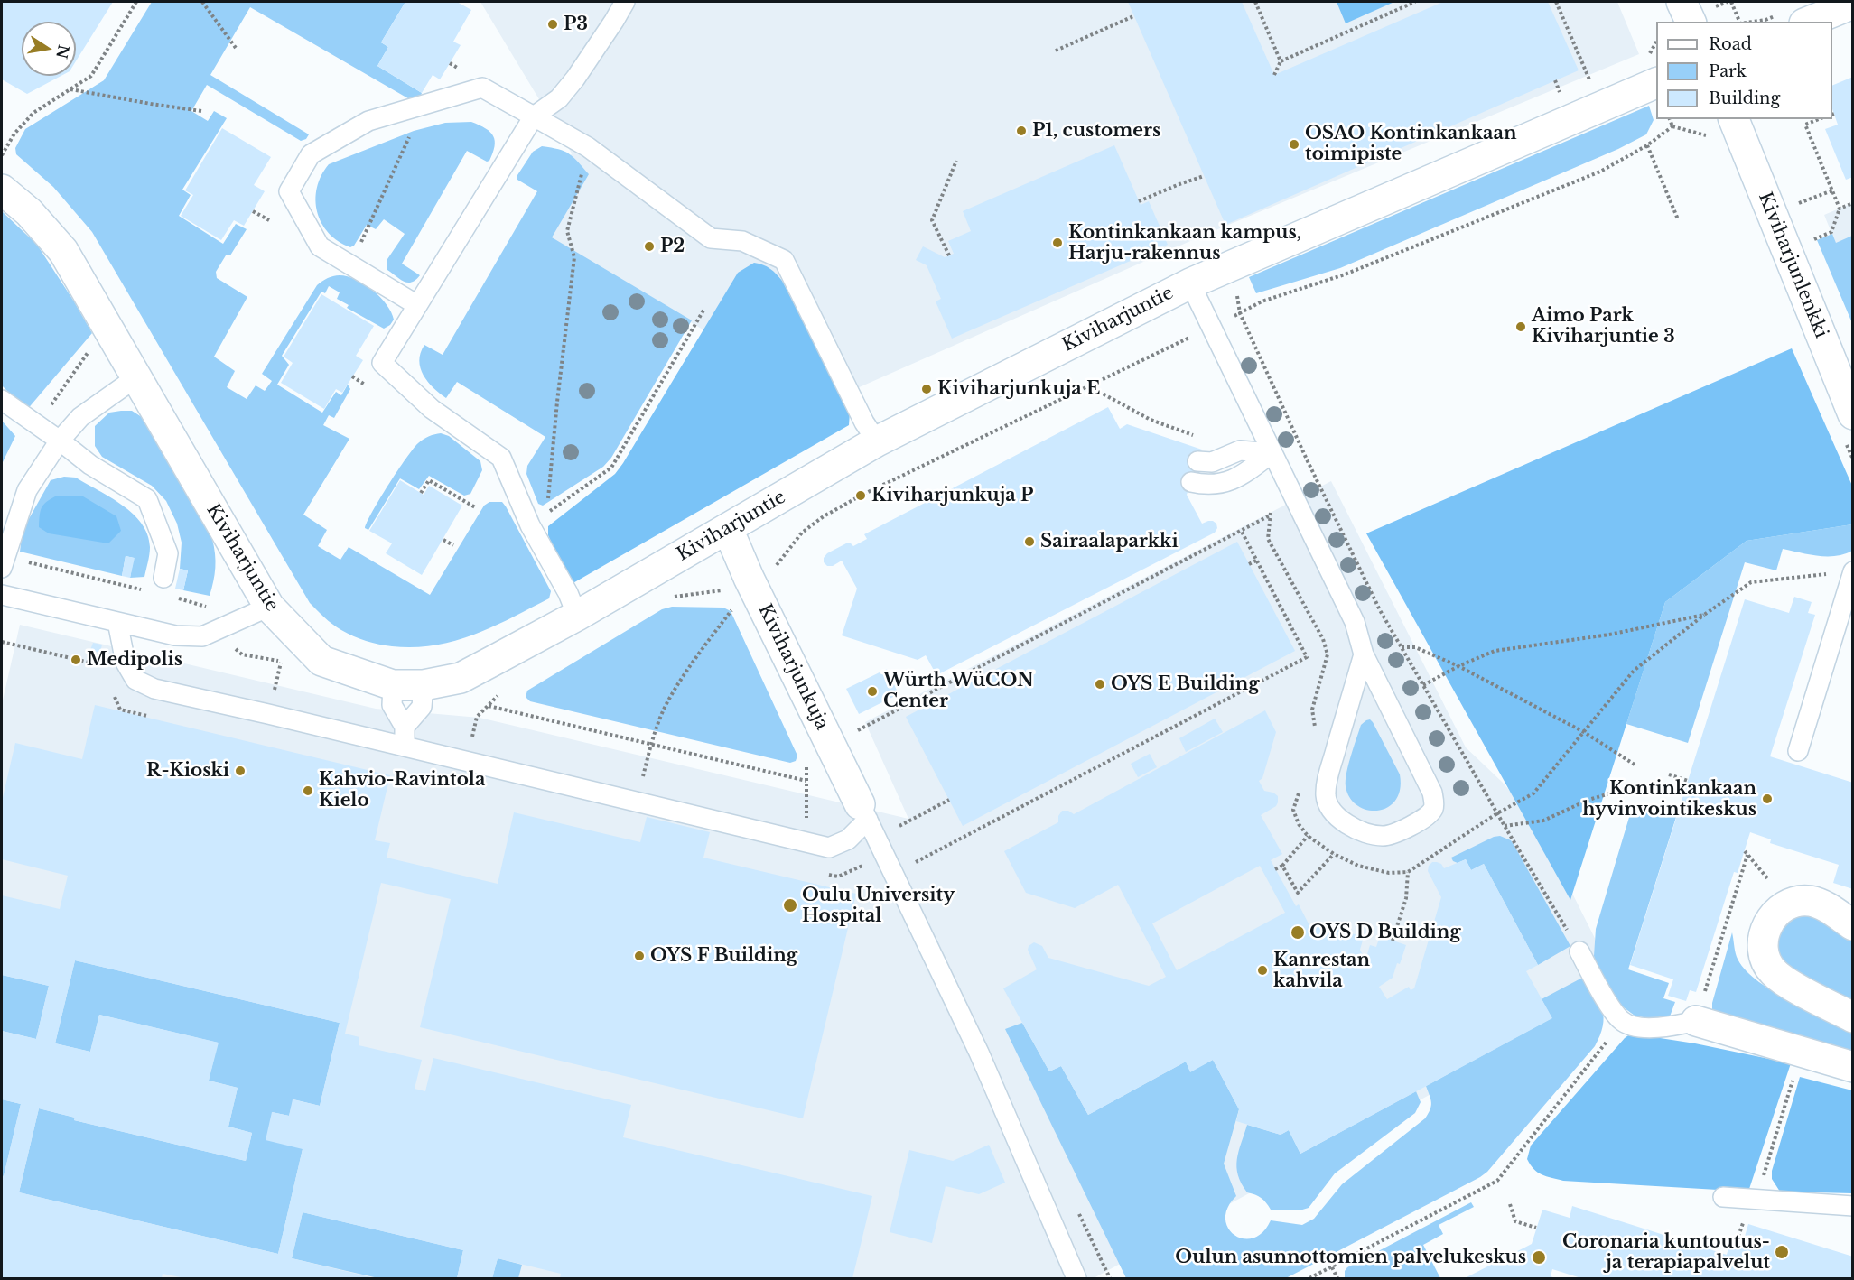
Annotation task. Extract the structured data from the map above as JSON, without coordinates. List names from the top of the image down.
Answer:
{
  "streets": {
    "street": ["Kiviharjunlenkki", "Kiviharjuntie", "Kiviharjunkuja"]
  },
  "crossings": [
    ["Kiviharjuntie", "Kiviharjunkuja"]
  ],
  "places": [
    "P3",
    "P1, customers",
    "OSAO Kontinkankaan toimipiste",
    "Kontinkankaan kampus, Harju-rakennus",
    "P2",
    "Aimo Park Kiviharjuntie 3",
    "Kiviharjunkuja E",
    "Kiviharjunkuja P",
    "Sairaalaparkki",
    "Medipolis",
    "OYS E Building",
    "Würth WüCON Center",
    "R-Kioski",
    "Kahvio-Ravintola Kielo",
    "Kontinkankaan hyvinvointikeskus",
    "Oulu University Hospital",
    "OYS D Building",
    "OYS F Building",
    "Kanrestan kahvila",
    "Coronaria kuntoutus- ja terapiapalvelut",
    "Oulun asunnottomien palvelukeskus"
  ],
  "legend": ["Road", "Park", "Building"],
  "north": "right"
}
